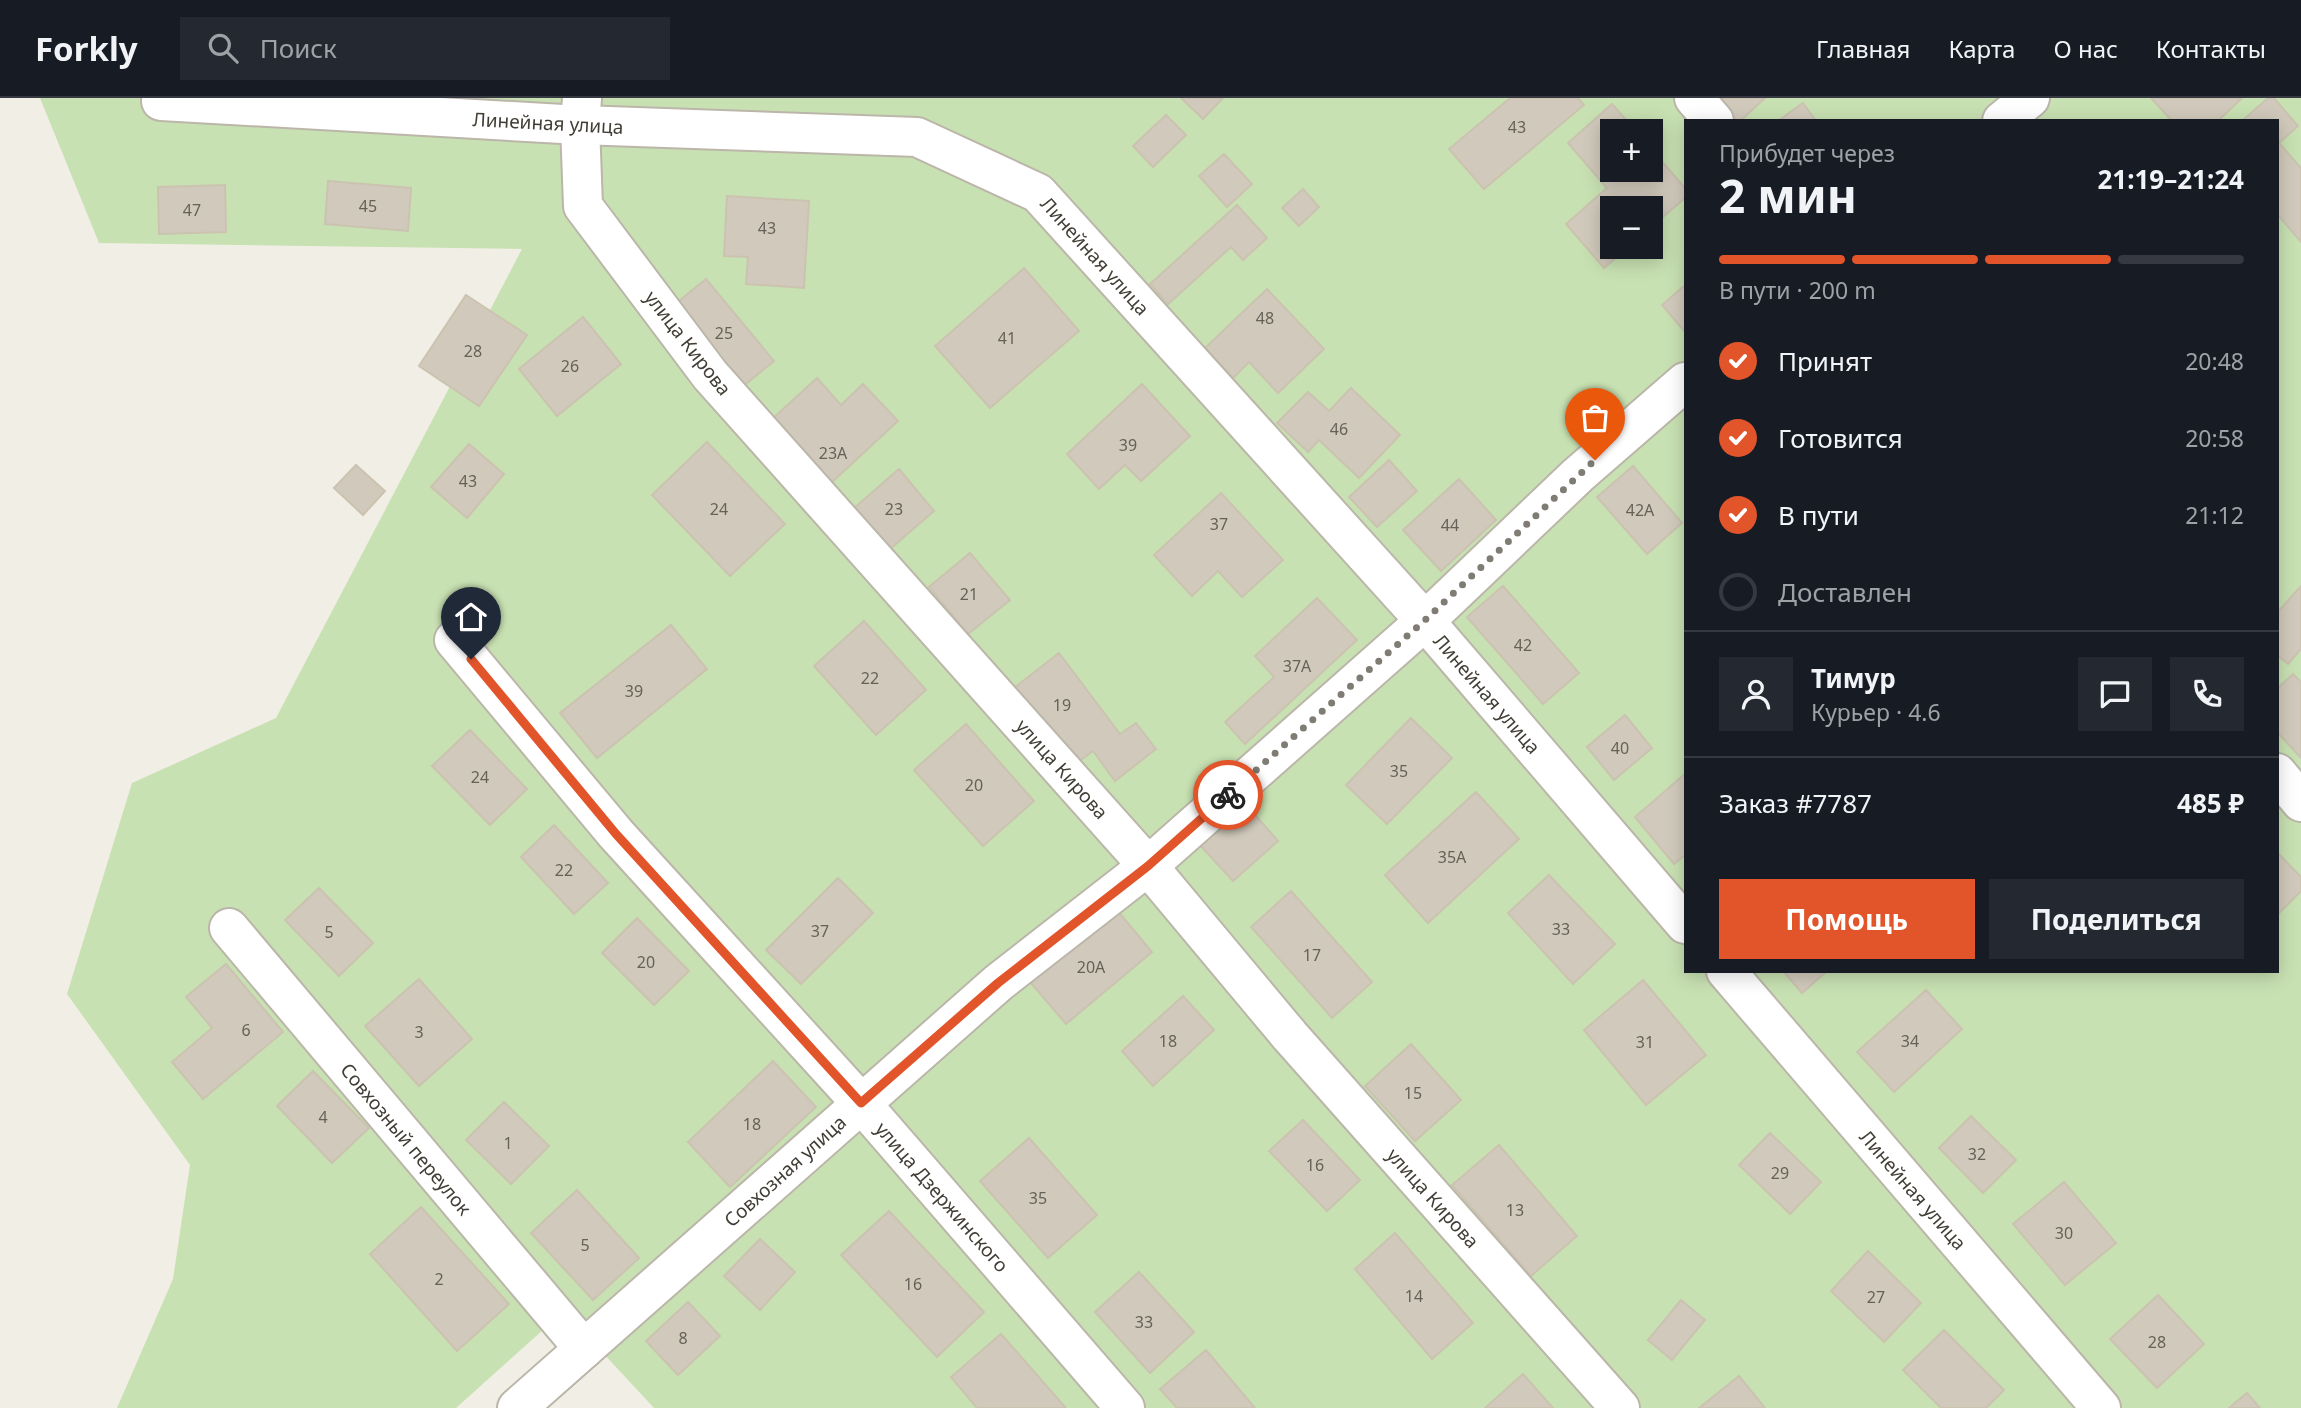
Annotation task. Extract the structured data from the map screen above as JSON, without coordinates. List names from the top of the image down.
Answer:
{
  "streets": {
    "street": [
      "Линейная улица",
      "улица Кирова",
      "Совхозный переулок",
      "Совхозная улица",
      "улица Дзержинского"
    ]
  },
  "crossings": [
    ["Линейная улица", "улица Кирова"],
    ["Линейная улица", "Совхозная улица"],
    ["улица Кирова", "Совхозная улица"],
    ["Совхозный переулок", "Совхозная улица"],
    ["Совхозная улица", "улица Дзержинского"]
  ],
  "house_numbers": [
    "43",
    "45",
    "47",
    "43",
    "48",
    "25",
    "41",
    "28",
    "26",
    "46",
    "39",
    "23А",
    "43",
    "24",
    "23",
    "42А",
    "37",
    "44",
    "21",
    "42",
    "37А",
    "22",
    "39",
    "19",
    "40",
    "35",
    "24",
    "20",
    "35А",
    "22",
    "33",
    "37",
    "5",
    "17",
    "20",
    "20А",
    "6",
    "3",
    "18",
    "34",
    "31",
    "15",
    "4",
    "18",
    "1",
    "32",
    "16",
    "29",
    "35",
    "13",
    "30",
    "5",
    "2",
    "16",
    "14",
    "27",
    "33",
    "8",
    "28"
  ],
  "page": {
    "header": "Forkly",
    "search": "Поиск",
    "nav": [
      "Главная",
      "Карта",
      "О нас",
      "Контакты"
    ],
    "map_buttons": ["+", "−"],
    "heading": ["2 мин", "Прибудет через", "21:19–21:24"],
    "panel": [
      "Тимур",
      "Курьер · 4.6",
      "Заказ #7787",
      "485 ₽"
    ],
    "bar": "В пути · 200 m",
    "list": [
      ["Принят", "20:48"],
      ["Готовится", "20:58"],
      ["В пути", "21:12"],
      "Доставлен"
    ],
    "buttons": ["Помощь", "Поделиться"]
  }
}
